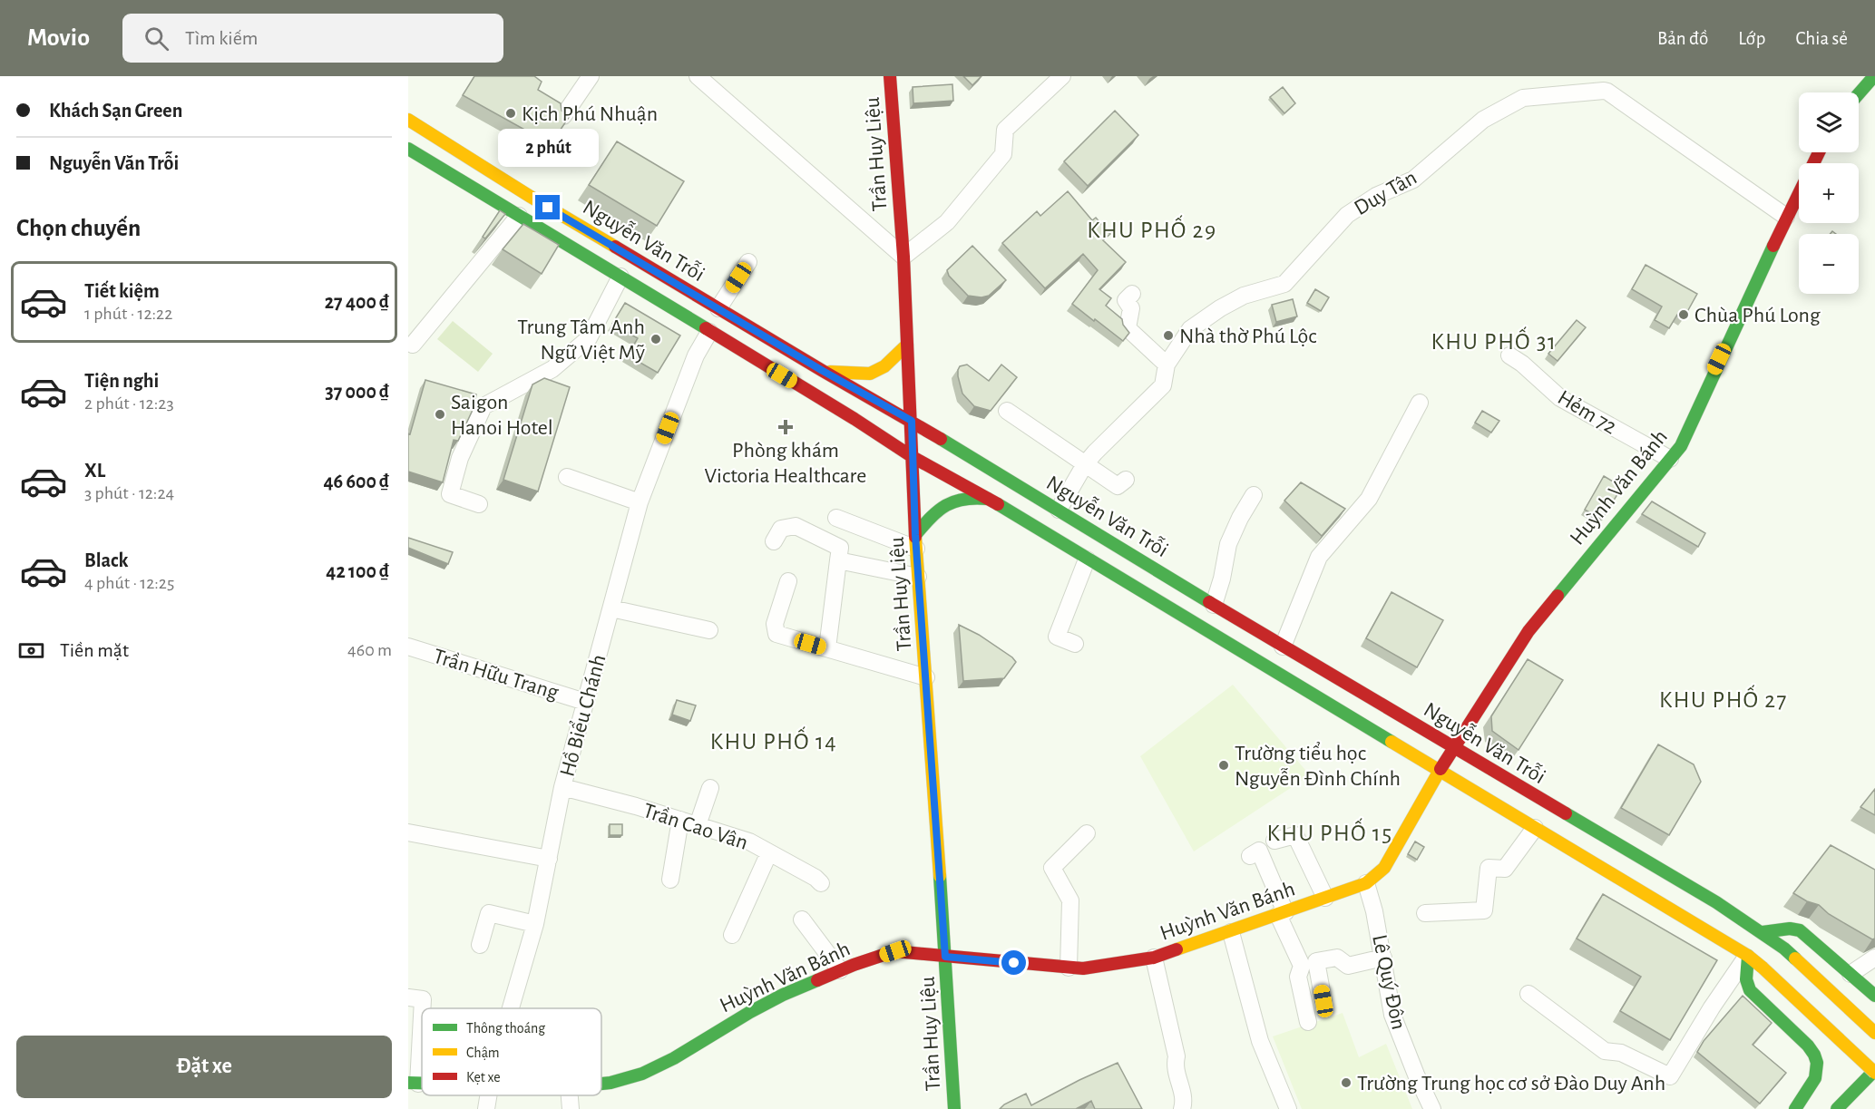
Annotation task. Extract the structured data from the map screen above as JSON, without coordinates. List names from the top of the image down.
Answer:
{
  "streets": {
    "main road": ["Trần Huy Liệu", "Nguyễn Văn Trỗi", "Huỳnh Văn Bánh"],
    "street": [
      "Duy Tân",
      "Hẻm 72",
      "Trần Hữu Trang",
      "Hồ Biểu Chánh",
      "Trần Cao Vân",
      "Lê Quý Ðôn"
    ]
  },
  "crossings": [
    ["Trần Huy Liệu", "Nguyễn Văn Trỗi"],
    ["Trần Huy Liệu", "Huỳnh Văn Bánh"],
    ["Duy Tân", "Nguyễn Văn Trỗi"],
    ["Duy Tân", "Huỳnh Văn Bánh"],
    ["Nguyễn Văn Trỗi", "Huỳnh Văn Bánh"],
    ["Nguyễn Văn Trỗi", "Hồ Biểu Chánh"],
    ["Hẻm 72", "Huỳnh Văn Bánh"],
    ["Huỳnh Văn Bánh", "Lê Quý Ðôn"],
    ["Trần Hữu Trang", "Hồ Biểu Chánh"],
    ["Hồ Biểu Chánh", "Trần Cao Vân"]
  ],
  "districts": [
    "KHU PHỐ 29",
    "KHU PHỐ 31",
    "KHU PHỐ 27",
    "KHU PHỐ 14",
    "KHU PHỐ 15"
  ],
  "places": {
    "other": [
      "Kịch Phú Nhuận",
      "Chùa Phú Long",
      "Nhà thờ Phú Lộc",
      "Trung Tâm Anh Ngữ Việt Mỹ",
      "Saigon Hanoi Hotel",
      "Trường tiểu học Nguyễn Đình Chính",
      "Trường Trung học cơ sở Đào Duy Anh"
    ],
    "health": ["Phòng khám Victoria Healthcare"]
  },
  "legend": ["Thông thoáng", "Chậm", "Kẹt xe"],
  "page": {
    "header": "Movio",
    "search": "Tìm kiếm",
    "nav": ["Bản đồ", "Lớp", "Chia sẻ"],
    "banner": ["Khách Sạn Green", "Nguyễn Văn Trỗi"],
    "map_buttons": ["+", "−"],
    "bubble": "2 phút",
    "heading": "Chọn chuyến",
    "list": [
      {
        "name": "Tiết kiệm",
        "note": "1 phút · 12:22",
        "value": "27 400 ₫"
      },
      {
        "name": "Tiện nghi",
        "note": "2 phút · 12:23",
        "value": "37 000 ₫"
      },
      {
        "name": "XL",
        "note": "3 phút · 12:24",
        "value": "46 600 ₫"
      },
      {
        "name": "Black",
        "note": "4 phút · 12:25",
        "value": "42 100 ₫"
      }
    ],
    "pay": ["Tiền mặt", "460 m"],
    "buttons": "Đặt xe"
  }
}
